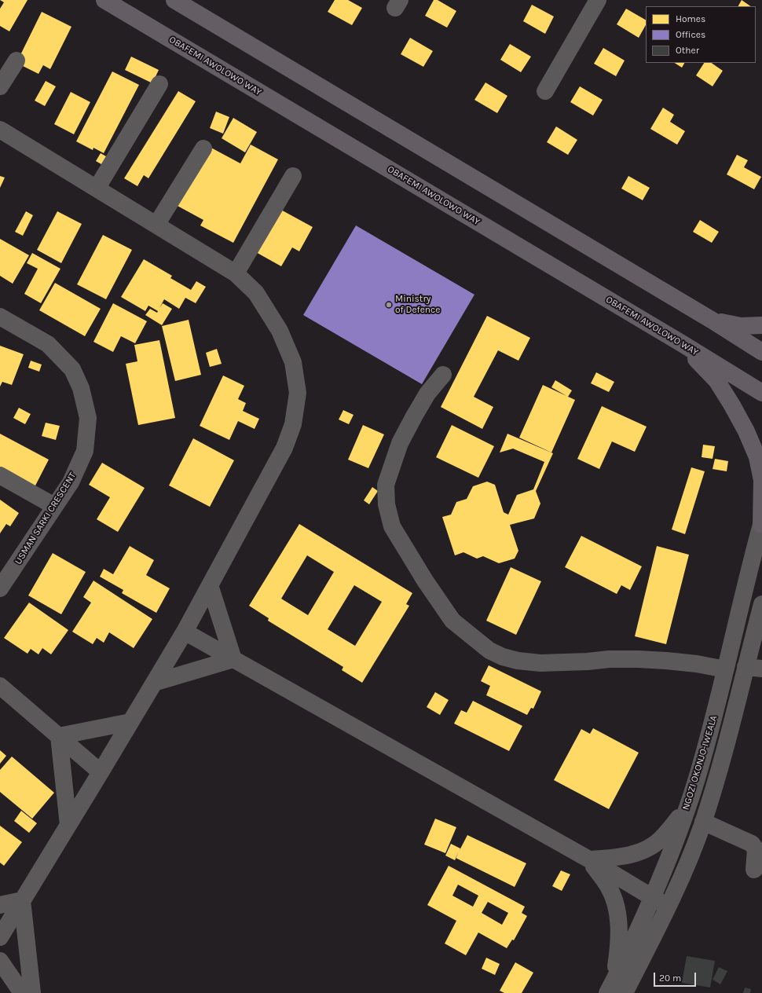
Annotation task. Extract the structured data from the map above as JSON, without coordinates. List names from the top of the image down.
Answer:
{
  "streets": {
    "main road": ["OBAFEMI AWOLOWO WAY"],
    "street": ["USMAN SARKI CRESCENT", "NGOZI OKONJO-IWEALA"]
  },
  "places": ["Ministry of Defence"],
  "legend": ["Homes", "Offices", "Other"],
  "scale_bar": "20 m"
}
